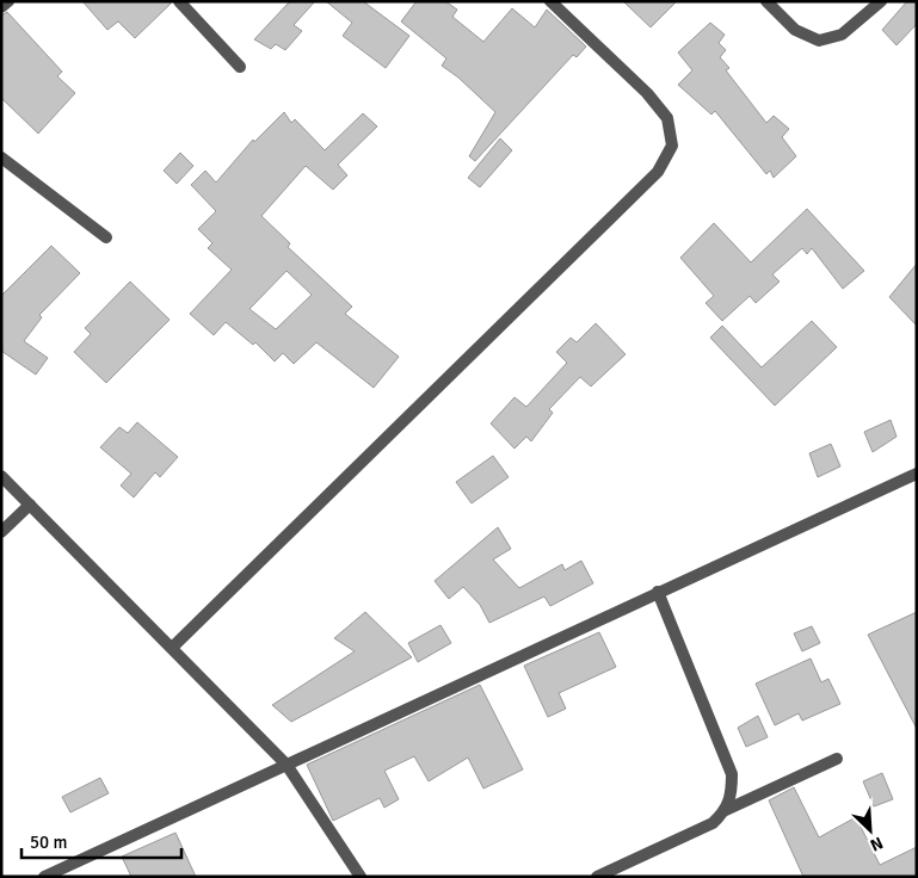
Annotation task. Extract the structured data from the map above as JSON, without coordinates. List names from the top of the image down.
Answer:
{
  "scale_bar": "50 m",
  "north": "bottom right"
}
